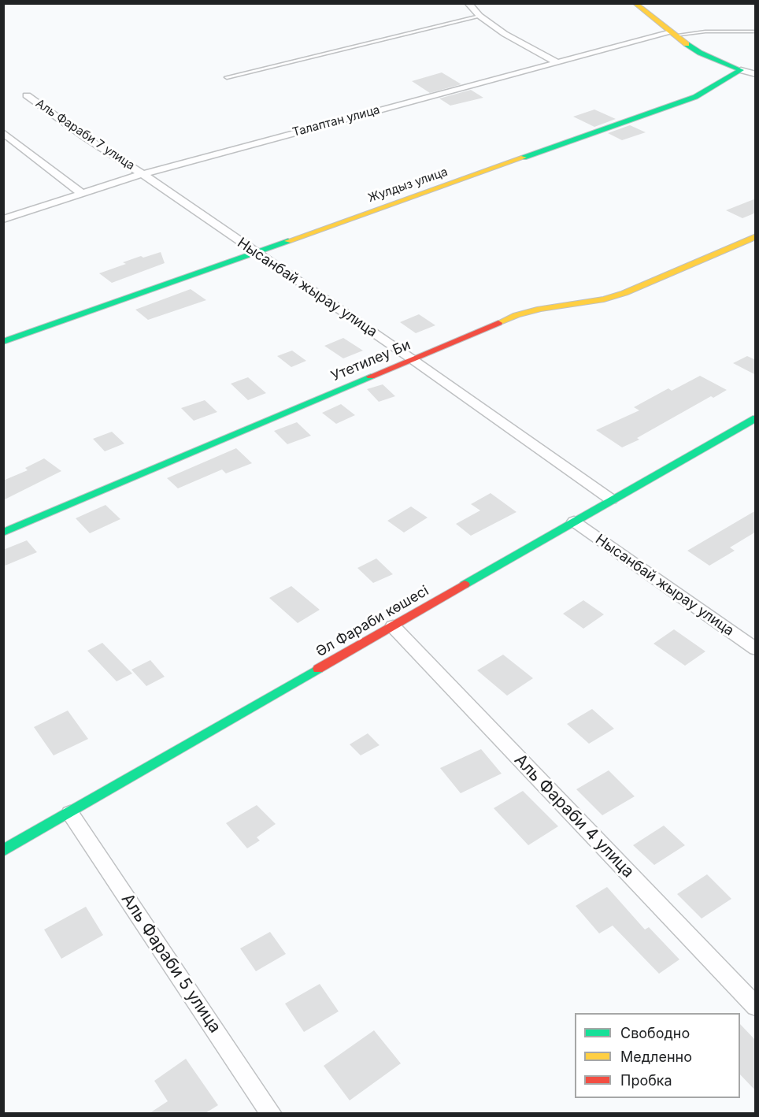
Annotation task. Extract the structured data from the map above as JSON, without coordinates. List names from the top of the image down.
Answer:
{
  "streets": {
    "street": [
      "Талаптан улица",
      "Аль Фараби 7 улица",
      "Жулдыз улица",
      "Нысанбай жырау улица",
      "Утетилеу Би",
      "Әл Фараби көшесі",
      "Аль Фараби 4 улица",
      "Аль Фараби 5 улица"
    ]
  },
  "crossings": [
    ["Талаптан улица", "Аль Фараби 7 улица"],
    ["Талаптан улица", "Нысанбай жырау улица"],
    ["Аль Фараби 7 улица", "Нысанбай жырау улица"],
    ["Жулдыз улица", "Нысанбай жырау улица"],
    ["Нысанбай жырау улица", "Утетилеу Би"],
    ["Нысанбай жырау улица", "Әл Фараби көшесі"],
    ["Әл Фараби көшесі", "Аль Фараби 4 улица"],
    ["Әл Фараби көшесі", "Аль Фараби 5 улица"]
  ],
  "legend": ["Свободно", "Медленно", "Пробка"]
}
